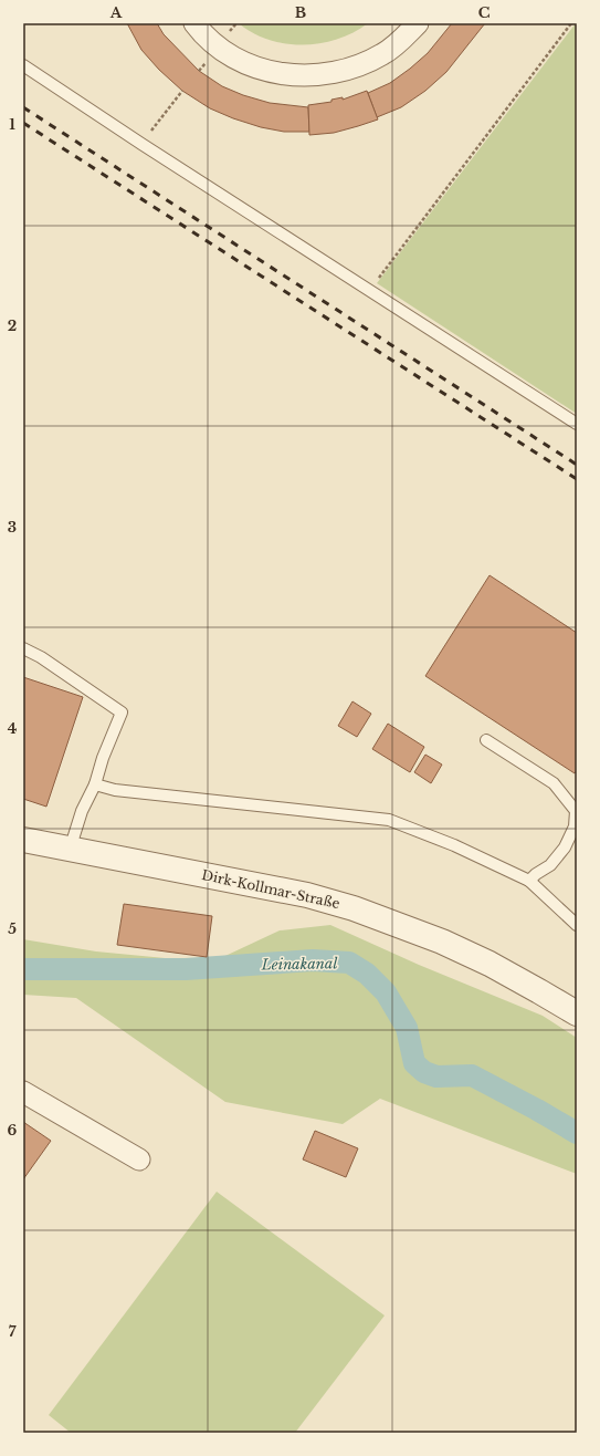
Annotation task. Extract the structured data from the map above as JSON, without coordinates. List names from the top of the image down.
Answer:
{
  "streets": {
    "street": ["Dirk-Kollmar-Straße"]
  },
  "water": ["Leinakanal"],
  "grid": {
    "columns": ["A", "B", "C"],
    "rows": [
      "1",
      "2",
      "3",
      "4",
      "5",
      "6",
      "7"
    ]
  }
}
